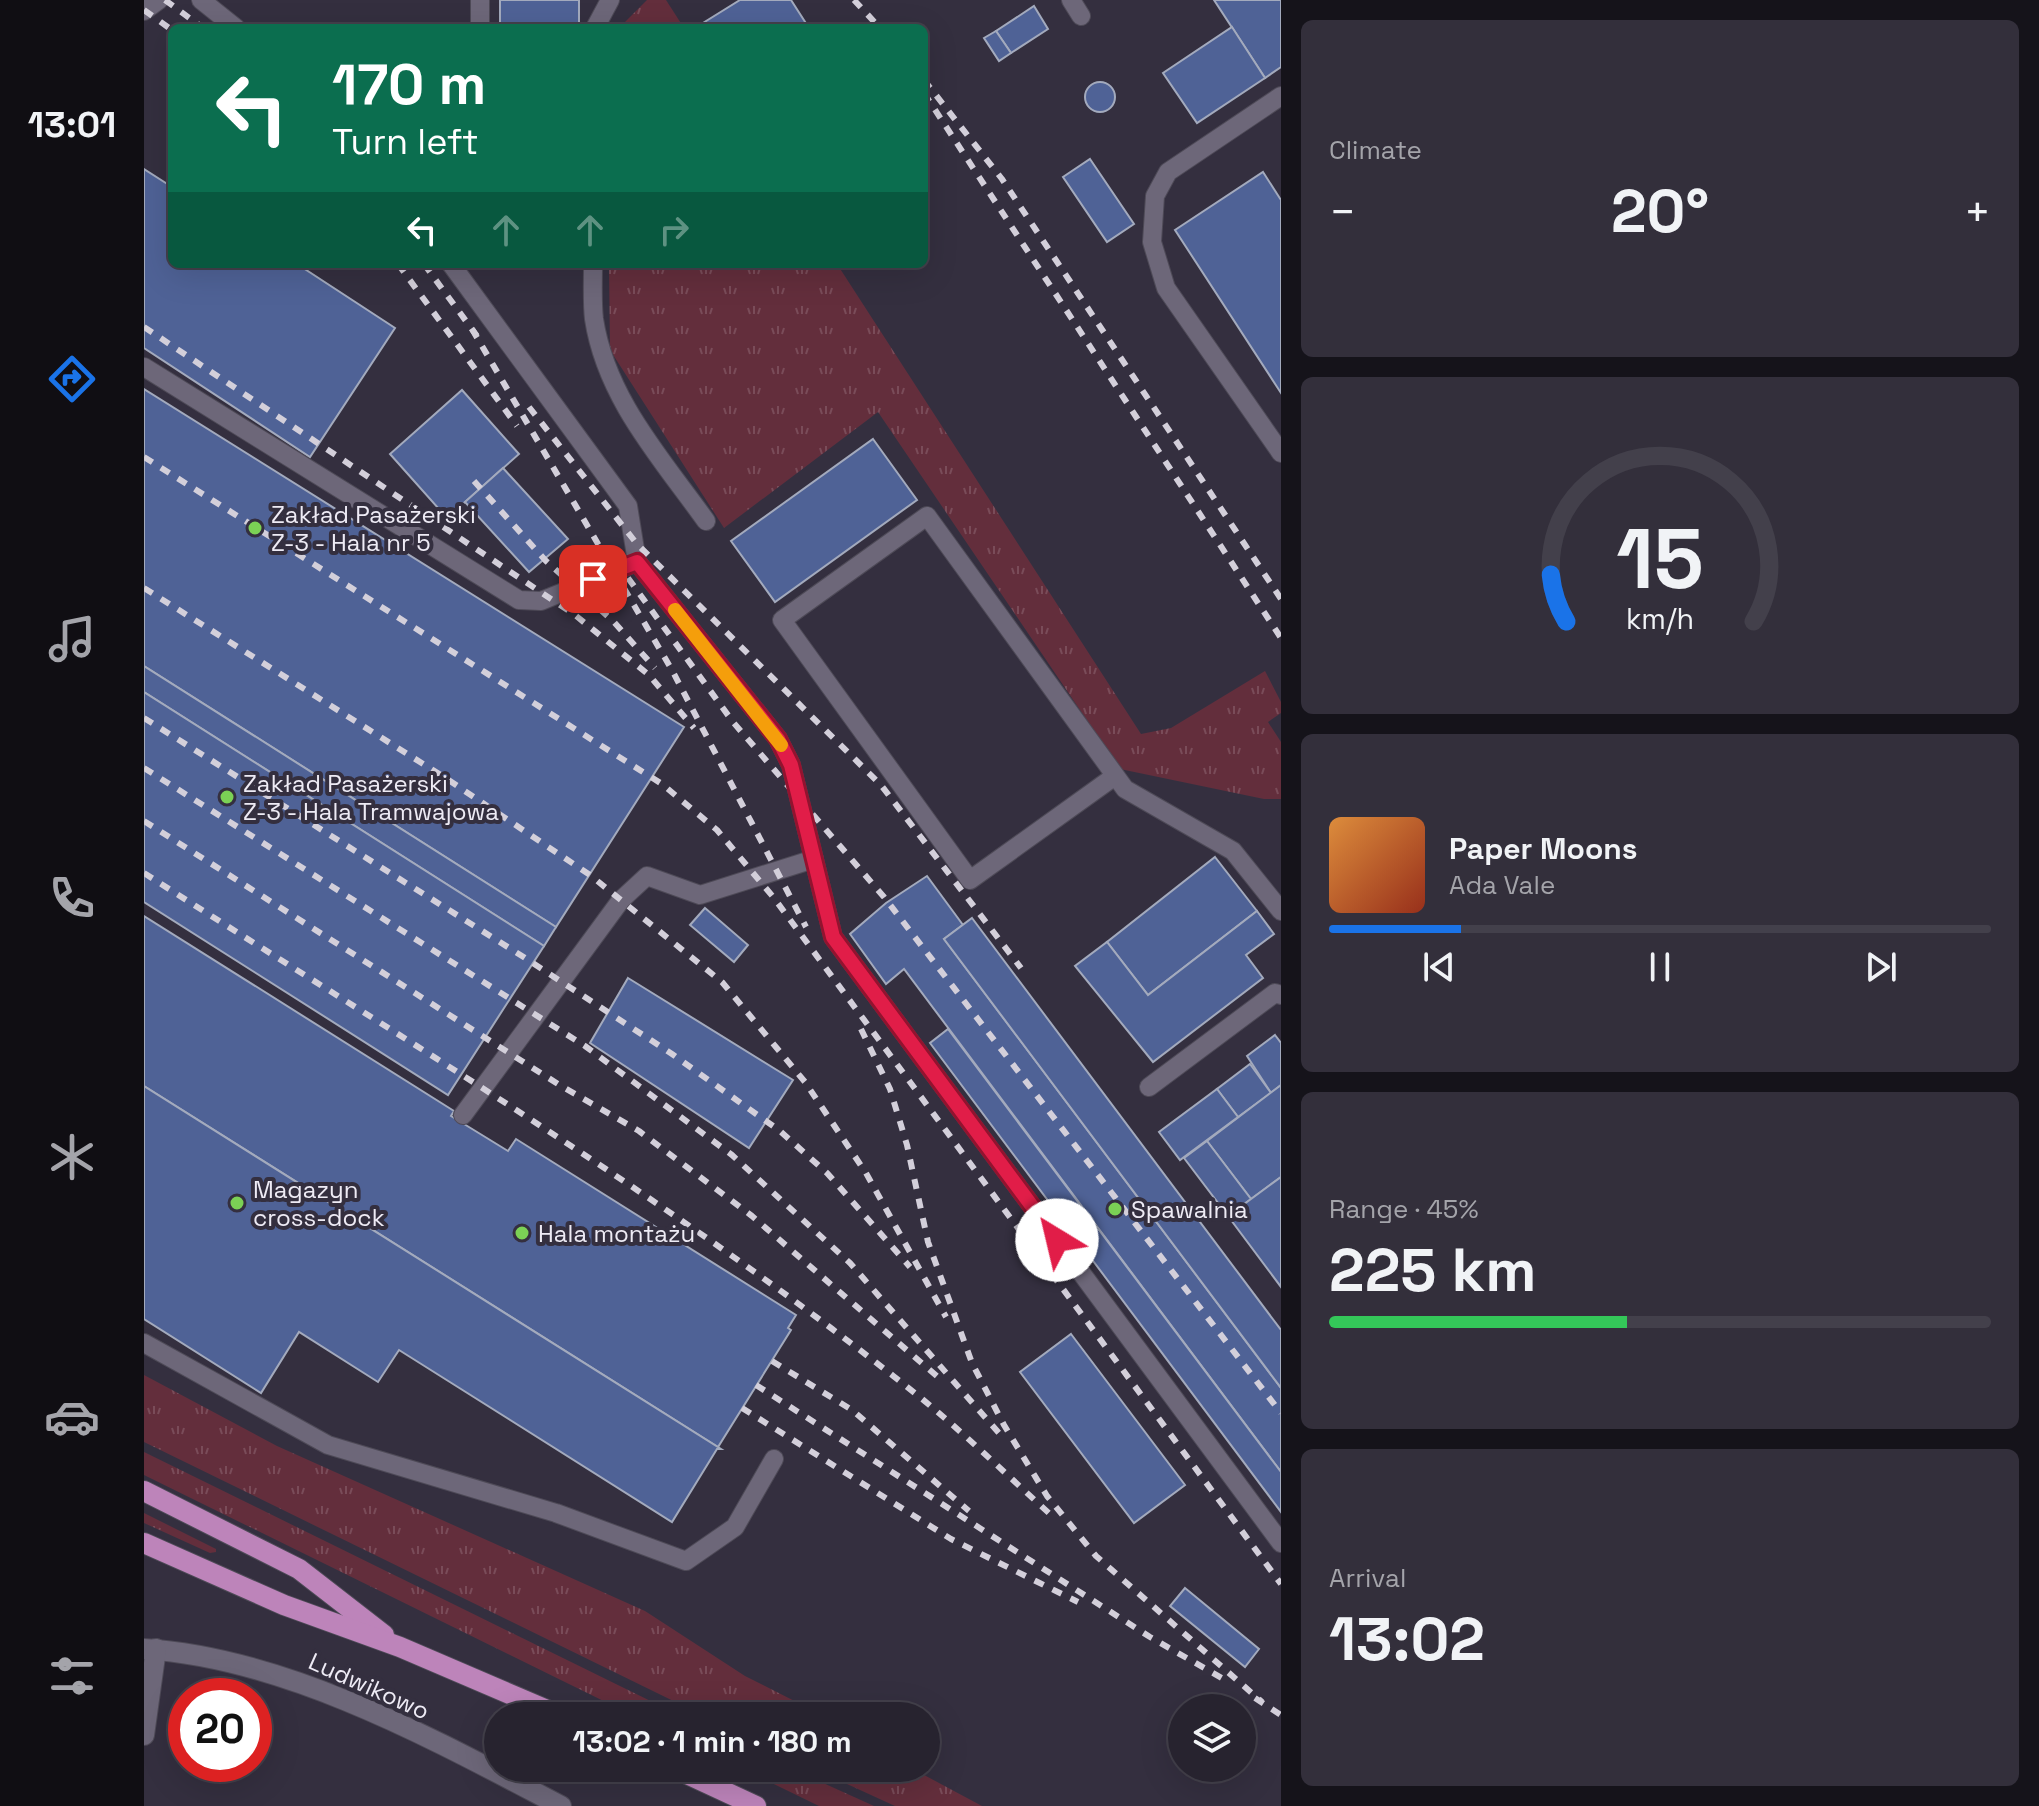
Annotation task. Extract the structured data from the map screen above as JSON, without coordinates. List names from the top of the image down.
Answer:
{
  "streets": {
    "street": ["Ludwikowo"]
  },
  "places": [
    "Zakład Pasażerski Z-3 - Hala nr 5",
    "Zakład Pasażerski Z-3 - Hala Tramwajowa",
    "Magazyn cross-dock",
    "Spawalnia",
    "Hala montażu"
  ],
  "page": {
    "tabs": "13:01",
    "tile": [
      "Climate",
      ["Range · 45%", "225 km"],
      ["Arrival", "13:02"]
    ],
    "turn": ["170 m", "Turn left"],
    "heat": ["−", "20°", "+"],
    "song": ["Paper Moons", "Ada Vale"],
    "limit": "20",
    "trip": "13:02 · 1 min · 180 m",
    "gauge": ["15", "km/h"]
  }
}
